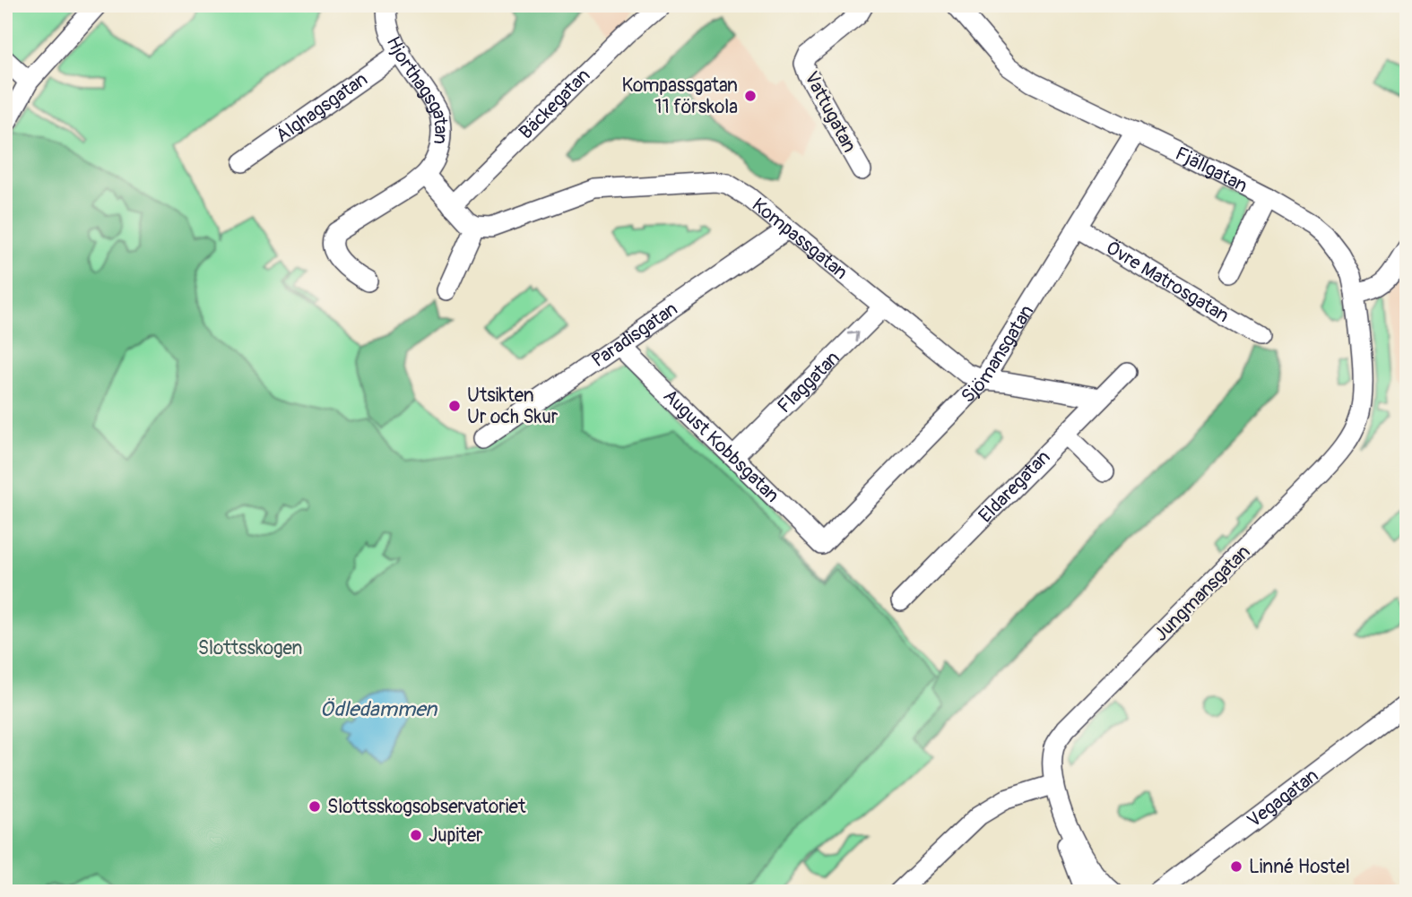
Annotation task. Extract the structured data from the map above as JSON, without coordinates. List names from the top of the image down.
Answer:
{
  "streets": {
    "street": [
      "Hjorthagsgatan",
      "Bäckegatan",
      "Älghagsgatan",
      "Vattugatan",
      "Fjällgatan",
      "Kompassgatan",
      "Övre Matrosgatan",
      "Paradisgatan",
      "Sjömansgatan",
      "Flaggatan",
      "August Kobbsgatan",
      "Eldaregatan",
      "Jungmansgatan",
      "Vegagatan"
    ]
  },
  "crossings": [
    ["Hjorthagsgatan", "Älghagsgatan"],
    ["Fjällgatan", "Sjömansgatan"],
    ["Fjällgatan", "Jungmansgatan"],
    ["Kompassgatan", "Paradisgatan"],
    ["Kompassgatan", "Sjömansgatan"],
    ["Kompassgatan", "Flaggatan"],
    ["Kompassgatan", "Eldaregatan"],
    ["Övre Matrosgatan", "Sjömansgatan"],
    ["Paradisgatan", "August Kobbsgatan"],
    ["Sjömansgatan", "August Kobbsgatan"],
    ["Flaggatan", "August Kobbsgatan"]
  ],
  "one_way": ["Flaggatan"],
  "water": ["Ödledammen"],
  "parks": ["Slottsskogen"],
  "places": [
    "Kompassgatan 11 förskola",
    "Utsikten Ur och Skur",
    "Slottsskogsobservatoriet",
    "Jupiter",
    "Linné Hostel"
  ]
}
